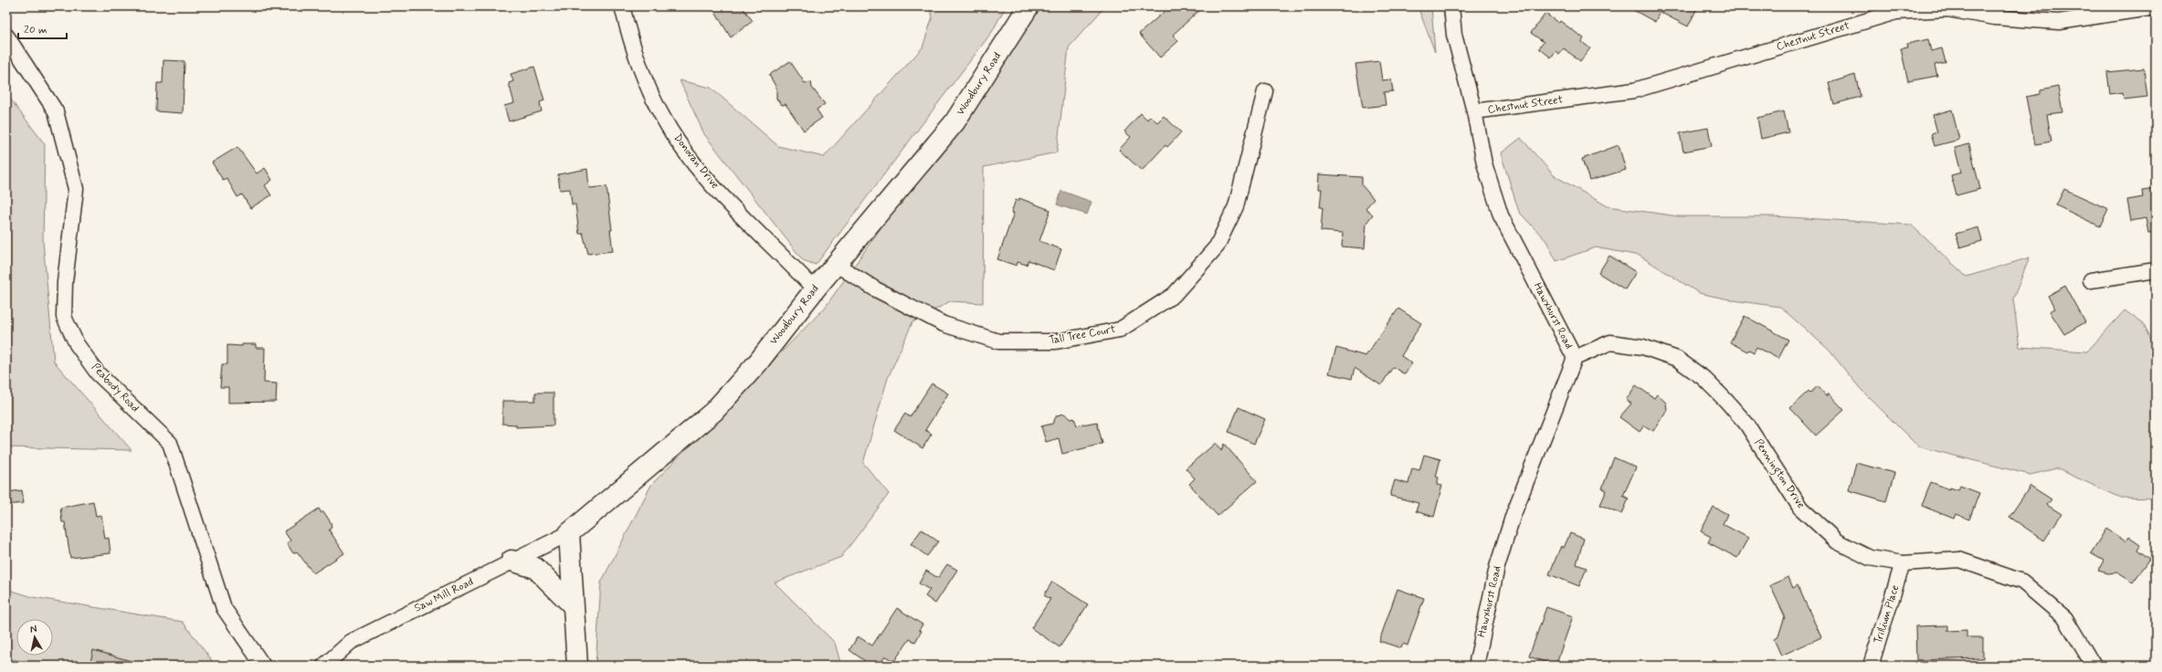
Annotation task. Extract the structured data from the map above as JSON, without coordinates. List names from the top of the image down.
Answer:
{
  "streets": {
    "main road": ["Woodbury Road"],
    "street": [
      "Chestnut Street",
      "Donovan Drive",
      "Hawxhurst Road",
      "Tall Tree Court",
      "Peabody Road",
      "Pennington Drive",
      "Saw Mill Road",
      "Trillium Place"
    ]
  },
  "crossings": [
    ["Chestnut Street", "Hawxhurst Road"],
    ["Woodbury Road", "Donovan Drive"],
    ["Woodbury Road", "Tall Tree Court"],
    ["Woodbury Road", "Saw Mill Road"],
    ["Hawxhurst Road", "Pennington Drive"],
    ["Pennington Drive", "Trillium Place"]
  ],
  "scale_bar": "20 m",
  "north": "top"
}
